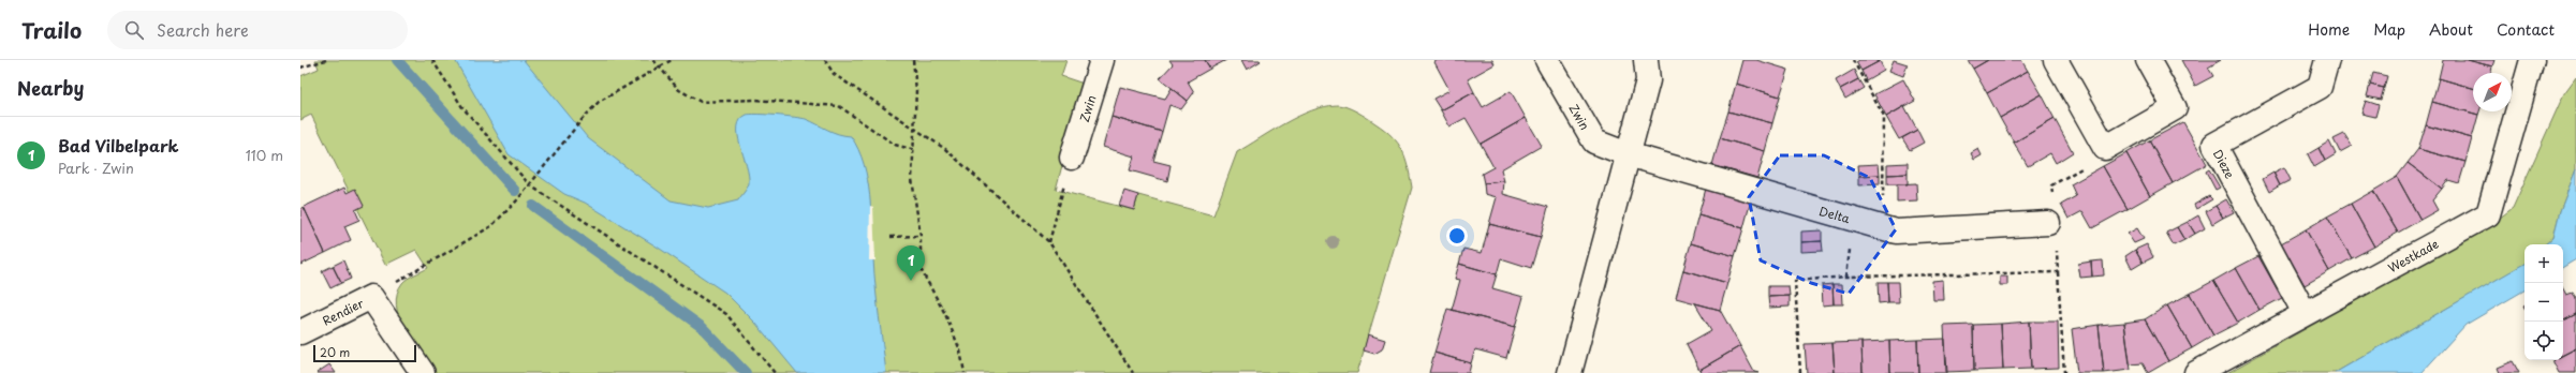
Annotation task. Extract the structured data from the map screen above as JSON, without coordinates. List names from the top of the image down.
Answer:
{
  "streets": {
    "street": [
      "Zwin",
      "Dieze",
      "Delta",
      "Westkade",
      "Rendier"
    ]
  },
  "crossings": [
    ["Zwin", "Delta"],
    ["Dieze", "Westkade"]
  ],
  "scale_bar": "20 m",
  "north": "top right",
  "page": {
    "header": "Trailo",
    "search": "Search here",
    "nav": [
      "Home",
      "Map",
      "About",
      "Contact"
    ],
    "heading": "Nearby",
    "list": [
      {
        "mark": "1",
        "name": "Bad Vilbelpark",
        "note": "Park · Zwin",
        "value": "110 m"
      }
    ],
    "map_buttons": ["+", "−"],
    "pins": "1",
    "scale": "20 m"
  }
}
